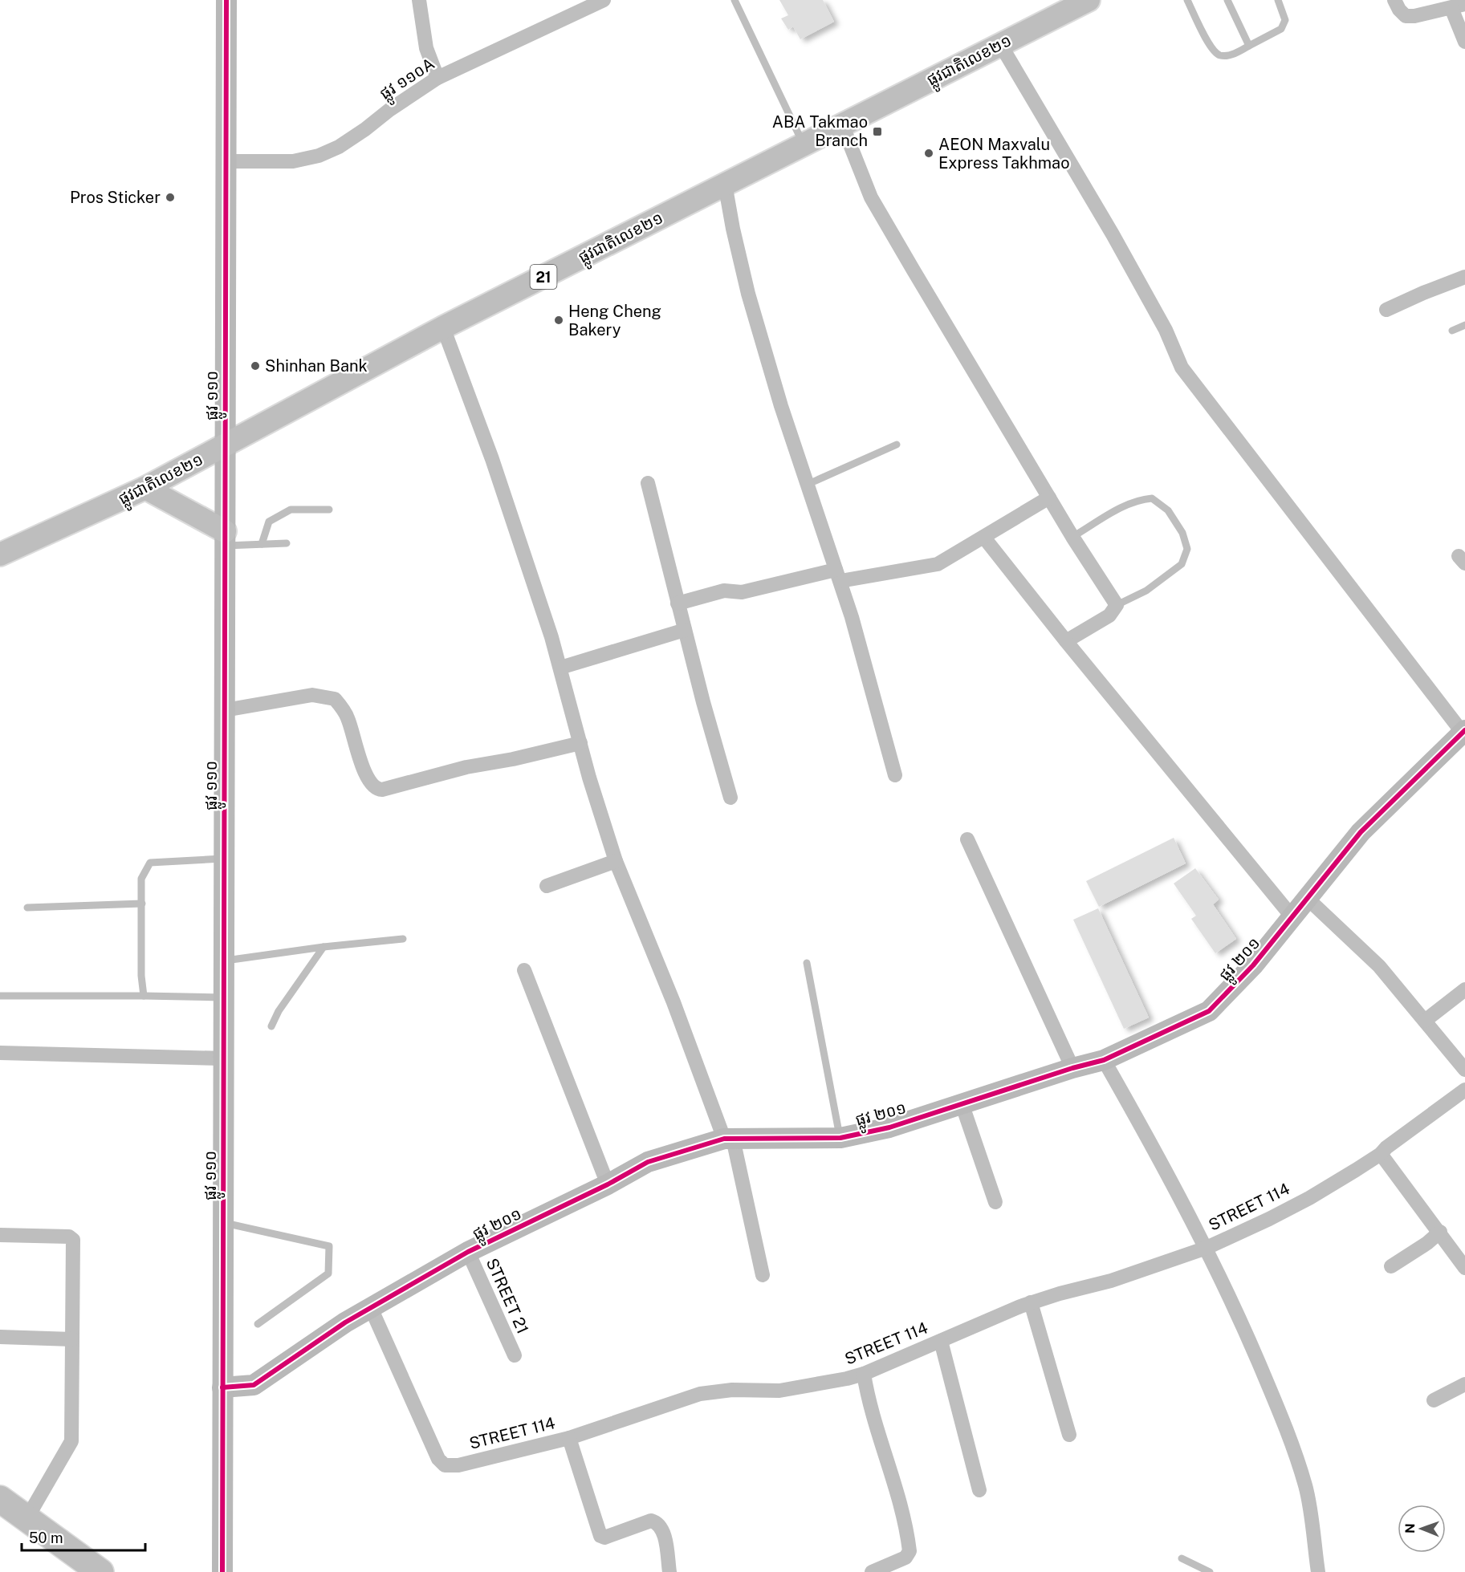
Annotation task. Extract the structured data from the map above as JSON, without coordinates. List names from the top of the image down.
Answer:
{
  "streets": {
    "main road": ["ផ្លូវជាតិលេខ២១", "21"],
    "street": [
      "ផ្លូវ ១១០A",
      "ផ្លូវ ១១០",
      "ផ្លូវ ២០១",
      "STREET 114",
      "STREET 21"
    ]
  },
  "crossings": [
    ["ផ្លូវជាតិលេខ២១", "ផ្លូវ ១១០"],
    ["ផ្លូវ ១១០A", "ផ្លូវ ១១០"],
    ["ផ្លូវ ១១០", "ផ្លូវ ២០១"],
    ["ផ្លូវ ២០១", "STREET 114"],
    ["ផ្លូវ ២០១", "STREET 21"]
  ],
  "places": {
    "transit": ["ABA Takmao Branch"],
    "other": [
      "AEON Maxvalu Express Takhmao",
      "Pros Sticker",
      "Heng Cheng Bakery",
      "Shinhan Bank"
    ]
  },
  "scale_bar": "50 m",
  "north": "left"
}
